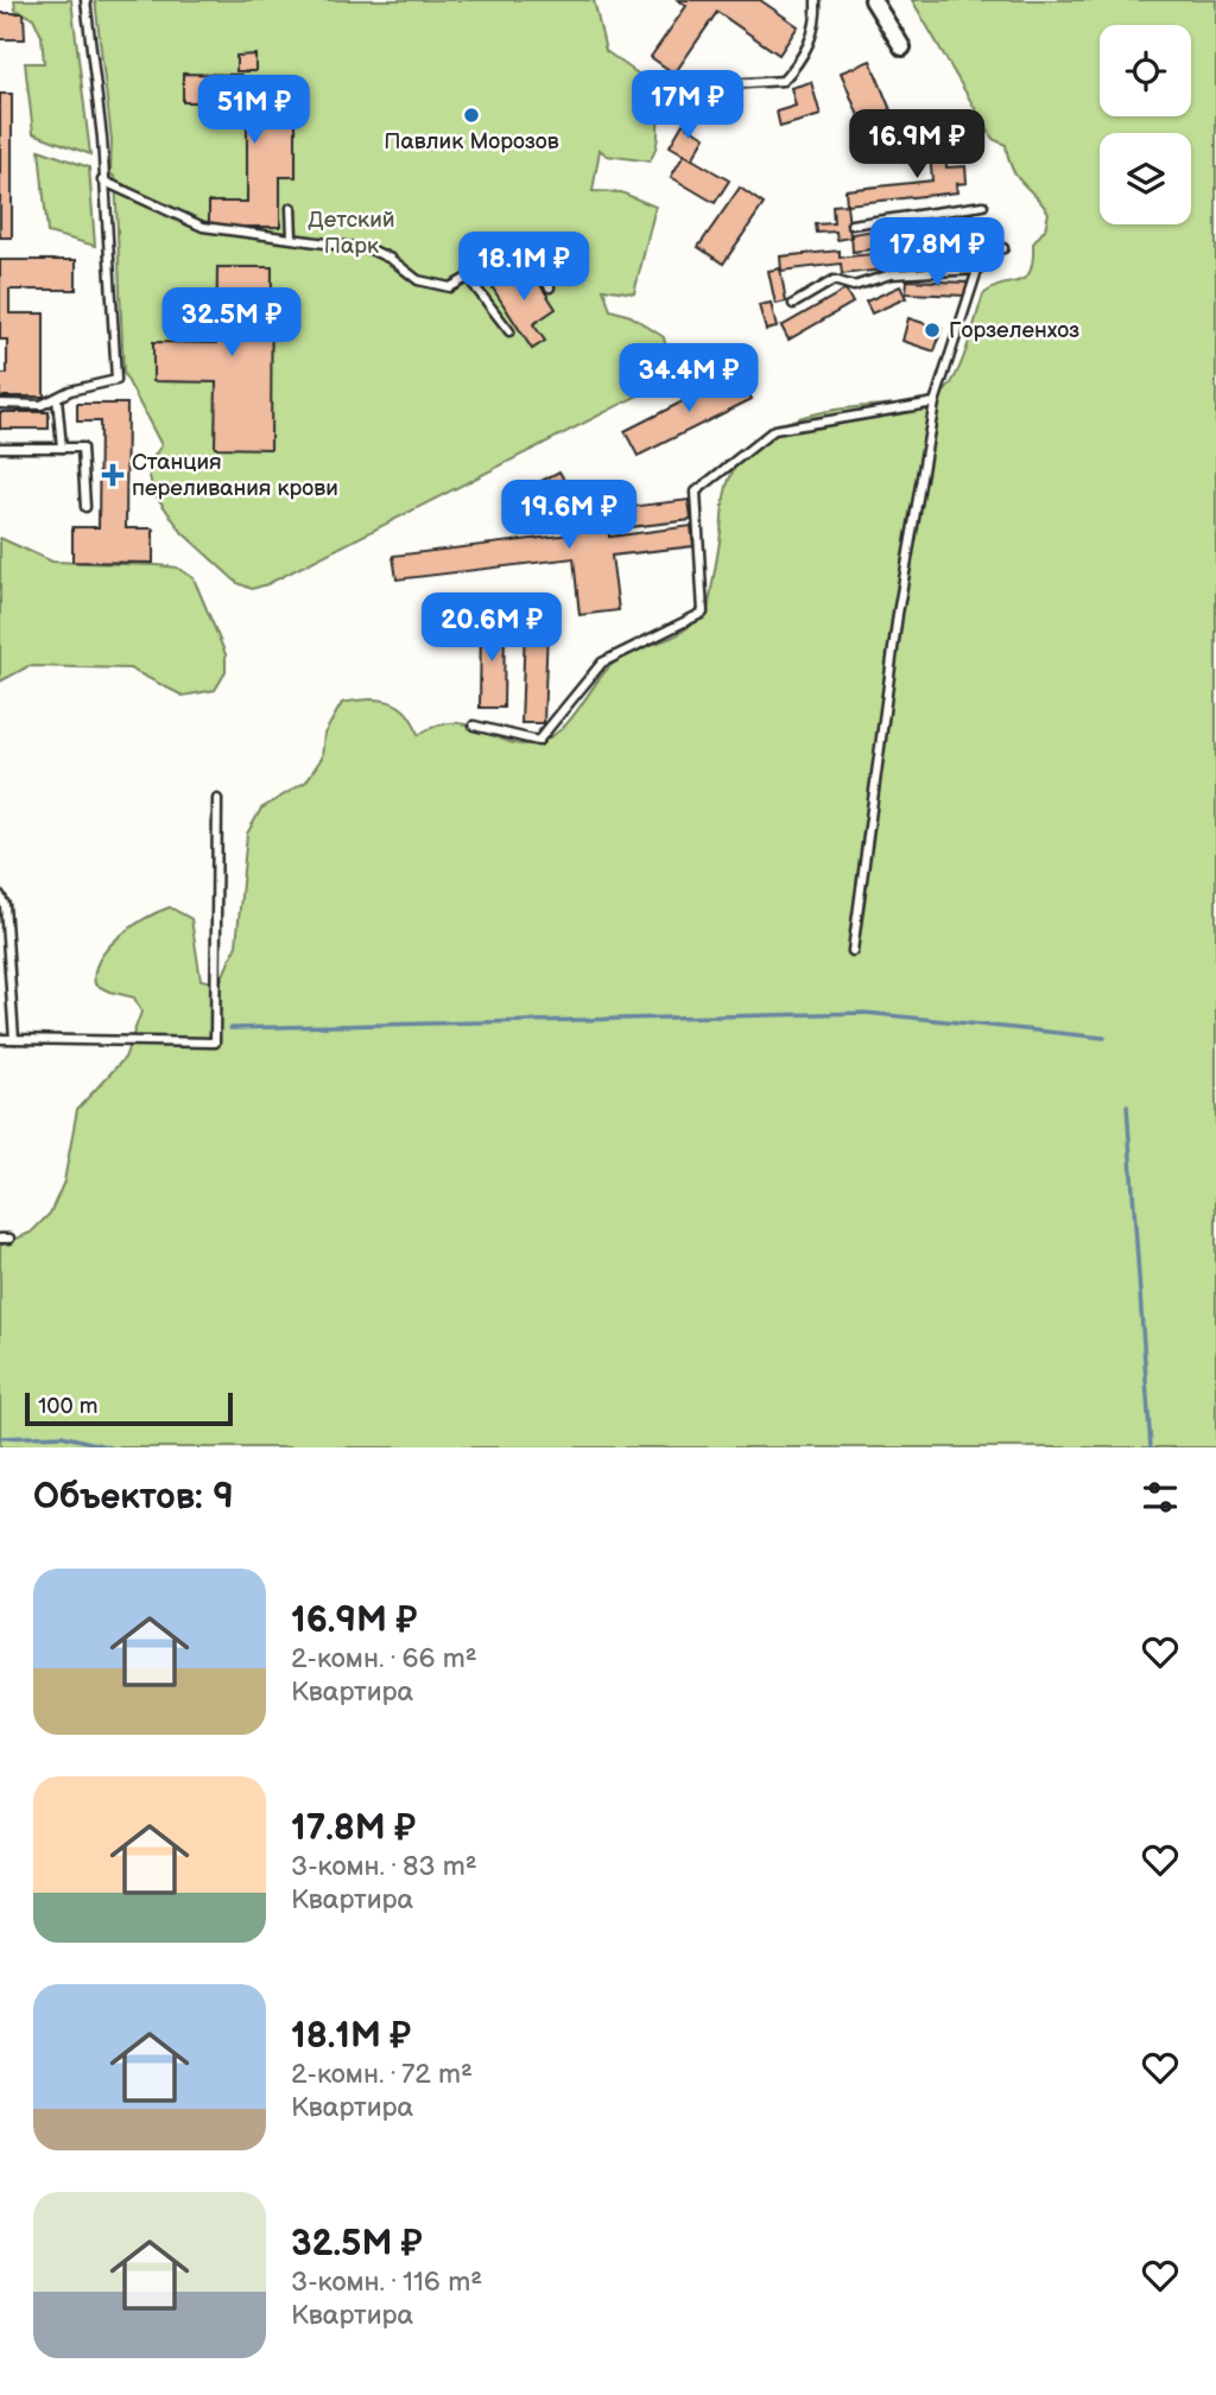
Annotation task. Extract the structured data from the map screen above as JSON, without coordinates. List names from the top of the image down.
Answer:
{
  "parks": ["Детский Парк"],
  "places": {
    "other": ["Павлик Морозов", "Горзеленхоз"],
    "health": ["Станция переливания крови"]
  },
  "scale_bar": "100 m",
  "page": {
    "price": [
      "17M ₽",
      "51M ₽",
      "16.9M ₽",
      "17.8M ₽",
      "18.1M ₽",
      "32.5M ₽",
      "34.4M ₽",
      "19.6M ₽",
      "20.6M ₽"
    ],
    "scale": "100 m",
    "heading": "Объектов: 9",
    "list": [
      {
        "name": "16.9M ₽",
        "note": "2-комн. · 66 m² · Квартира"
      },
      {
        "name": "17.8M ₽",
        "note": "3-комн. · 83 m² · Квартира"
      },
      {
        "name": "18.1M ₽",
        "note": "2-комн. · 72 m² · Квартира"
      },
      {
        "name": "32.5M ₽",
        "note": "3-комн. · 116 m² · Квартира"
      }
    ]
  }
}
